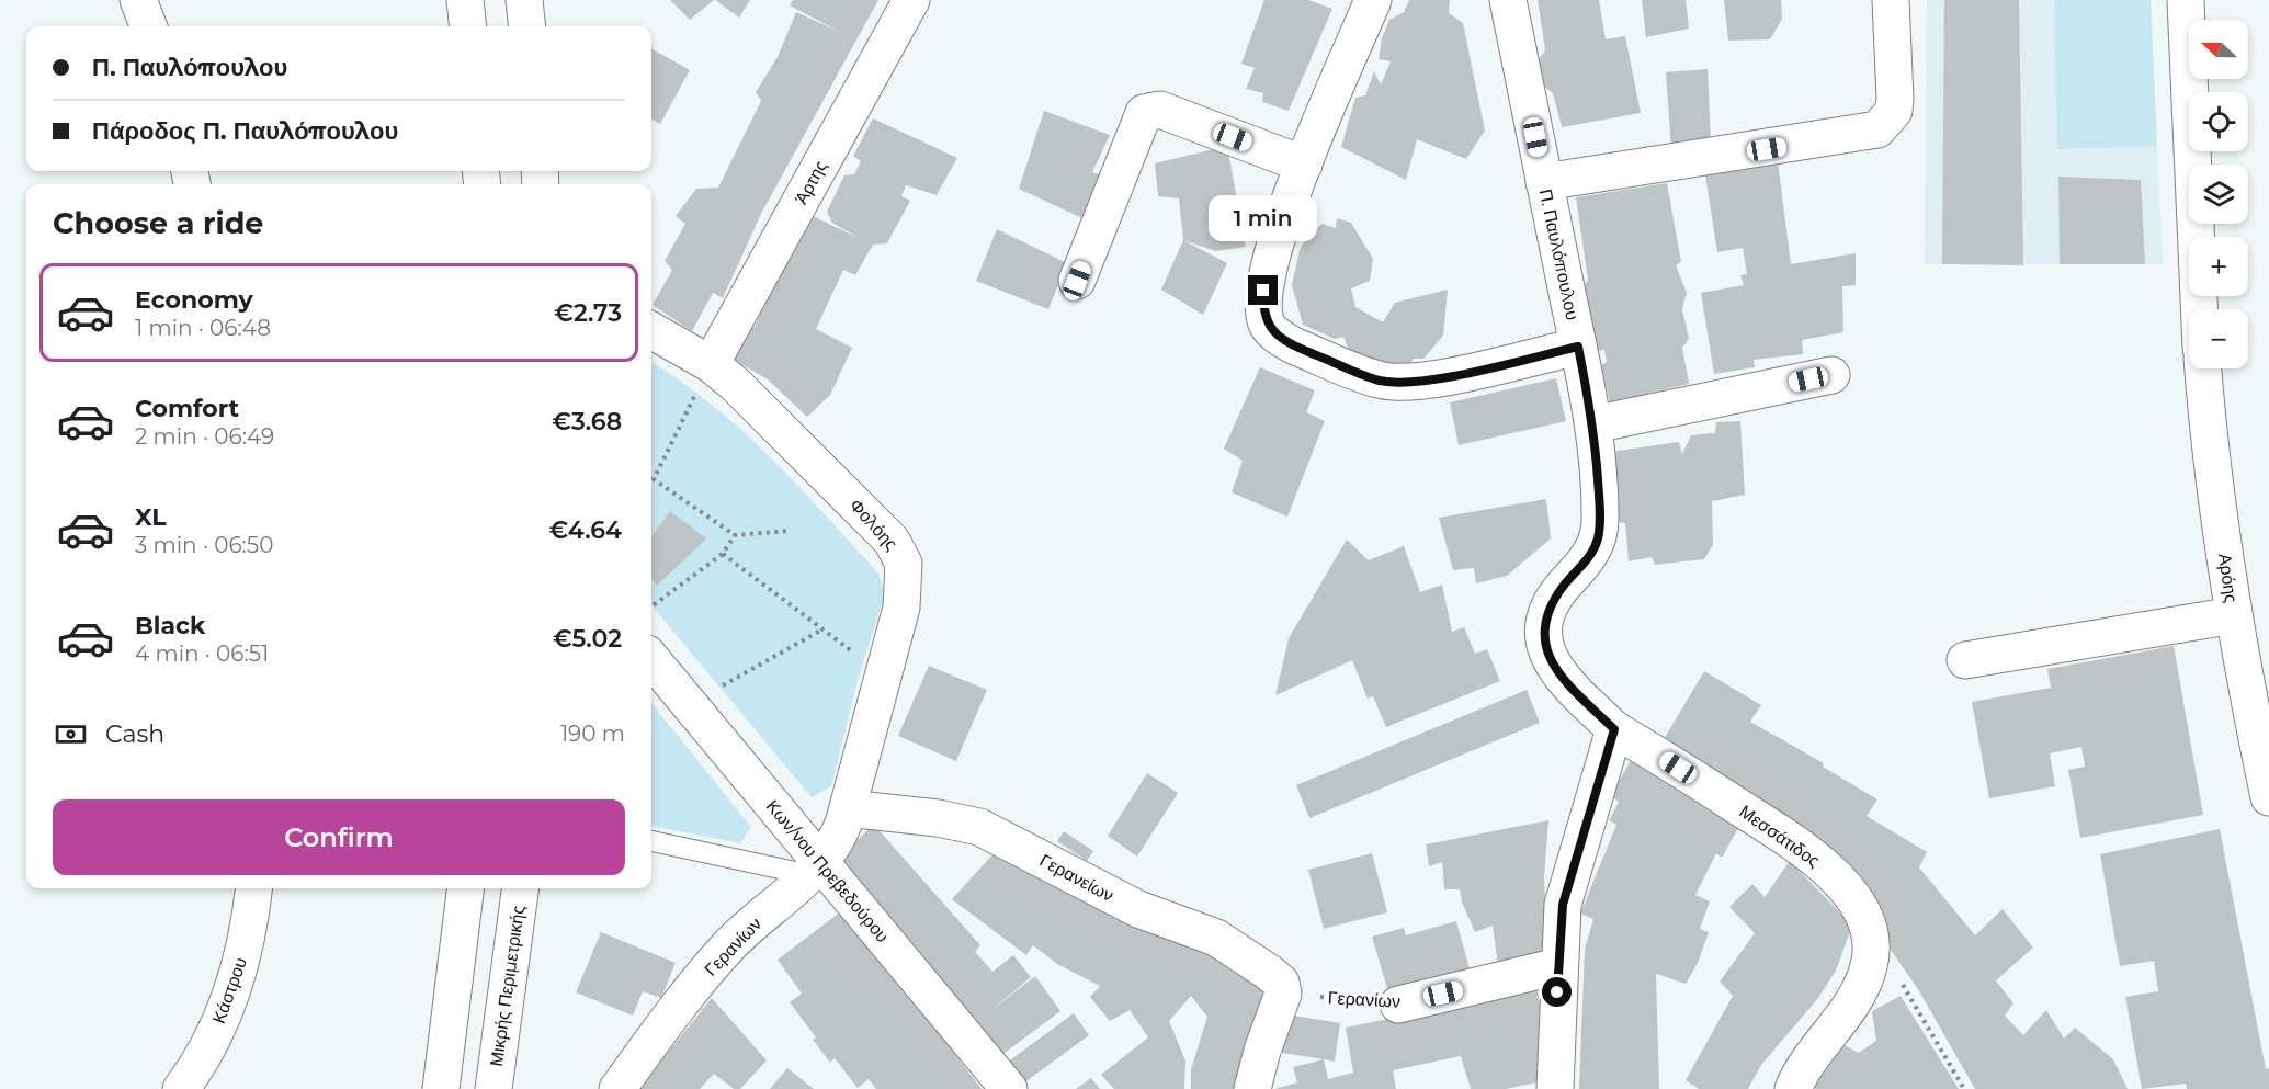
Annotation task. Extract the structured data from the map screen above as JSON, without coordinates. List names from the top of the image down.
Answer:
{
  "streets": {
    "street": [
      "Άρτης",
      "Π. Παυλόπουλου",
      "Φολόης",
      "Αρόης",
      "Μεσσάτιδος",
      "Κων/νου Πρεβεδούρου",
      "Γερανείων",
      "Γερανίων",
      "Μικρής Περιμετρικής",
      "Κάστρου"
    ]
  },
  "crossings": [
    ["Άρτης", "Φολόης"],
    ["Π. Παυλόπουλου", "Μεσσάτιδος"],
    ["Φολόης", "Γερανείων"],
    ["Φολόης", "Γερανίων"],
    ["Κων/νου Πρεβεδούρου", "Γερανίων"],
    ["Γερανείων", "Γερανίων"]
  ],
  "north": "left",
  "page": {
    "map_buttons": ["+", "−"],
    "banner": ["Π. Παυλόπουλου", "Πάροδος Π. Παυλόπουλου"],
    "heading": "Choose a ride",
    "bubble": "1 min",
    "list": [
      {
        "name": "Economy",
        "note": "1 min · 06:48",
        "value": "€2.73"
      },
      {
        "name": "Comfort",
        "note": "2 min · 06:49",
        "value": "€3.68"
      },
      {
        "name": "XL",
        "note": "3 min · 06:50",
        "value": "€4.64"
      },
      {
        "name": "Black",
        "note": "4 min · 06:51",
        "value": "€5.02"
      }
    ],
    "pay": ["Cash", "190 m"],
    "buttons": "Confirm"
  }
}
